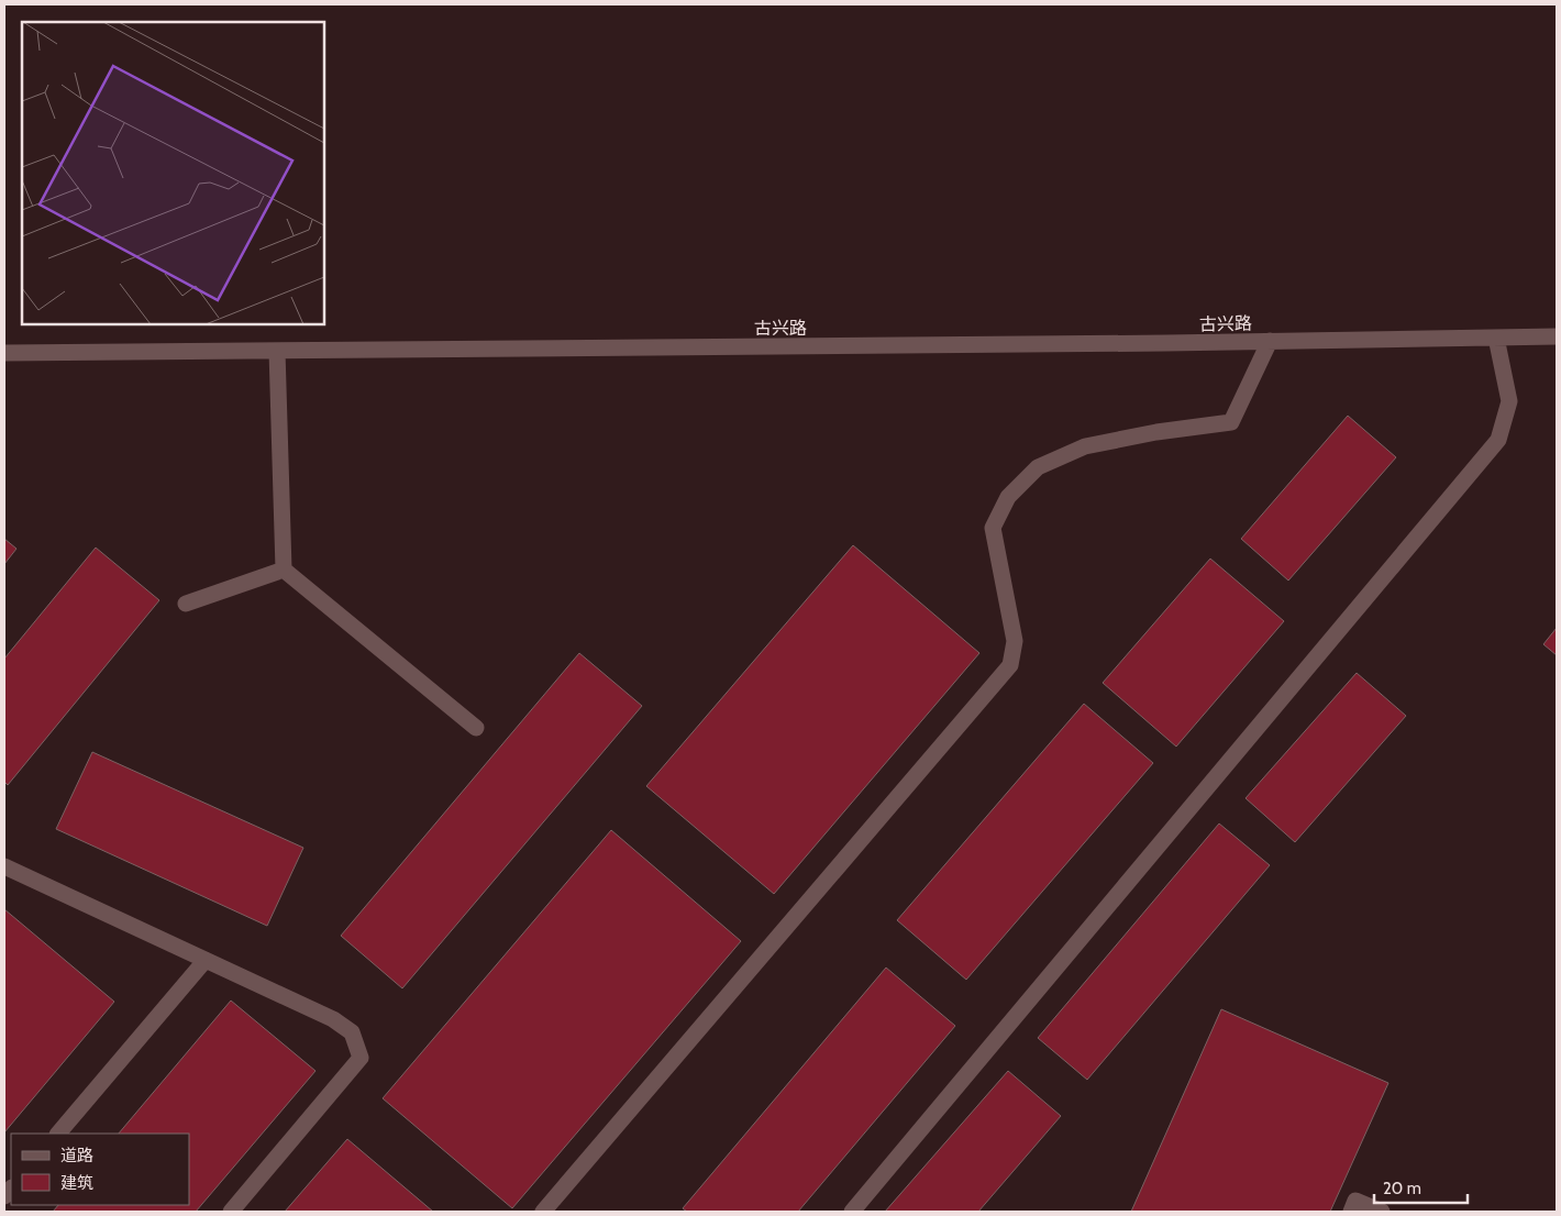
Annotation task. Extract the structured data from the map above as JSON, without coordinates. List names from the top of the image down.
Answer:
{
  "streets": {
    "street": ["古兴路"]
  },
  "legend": ["道路", "建筑"],
  "scale_bar": "20 m"
}
